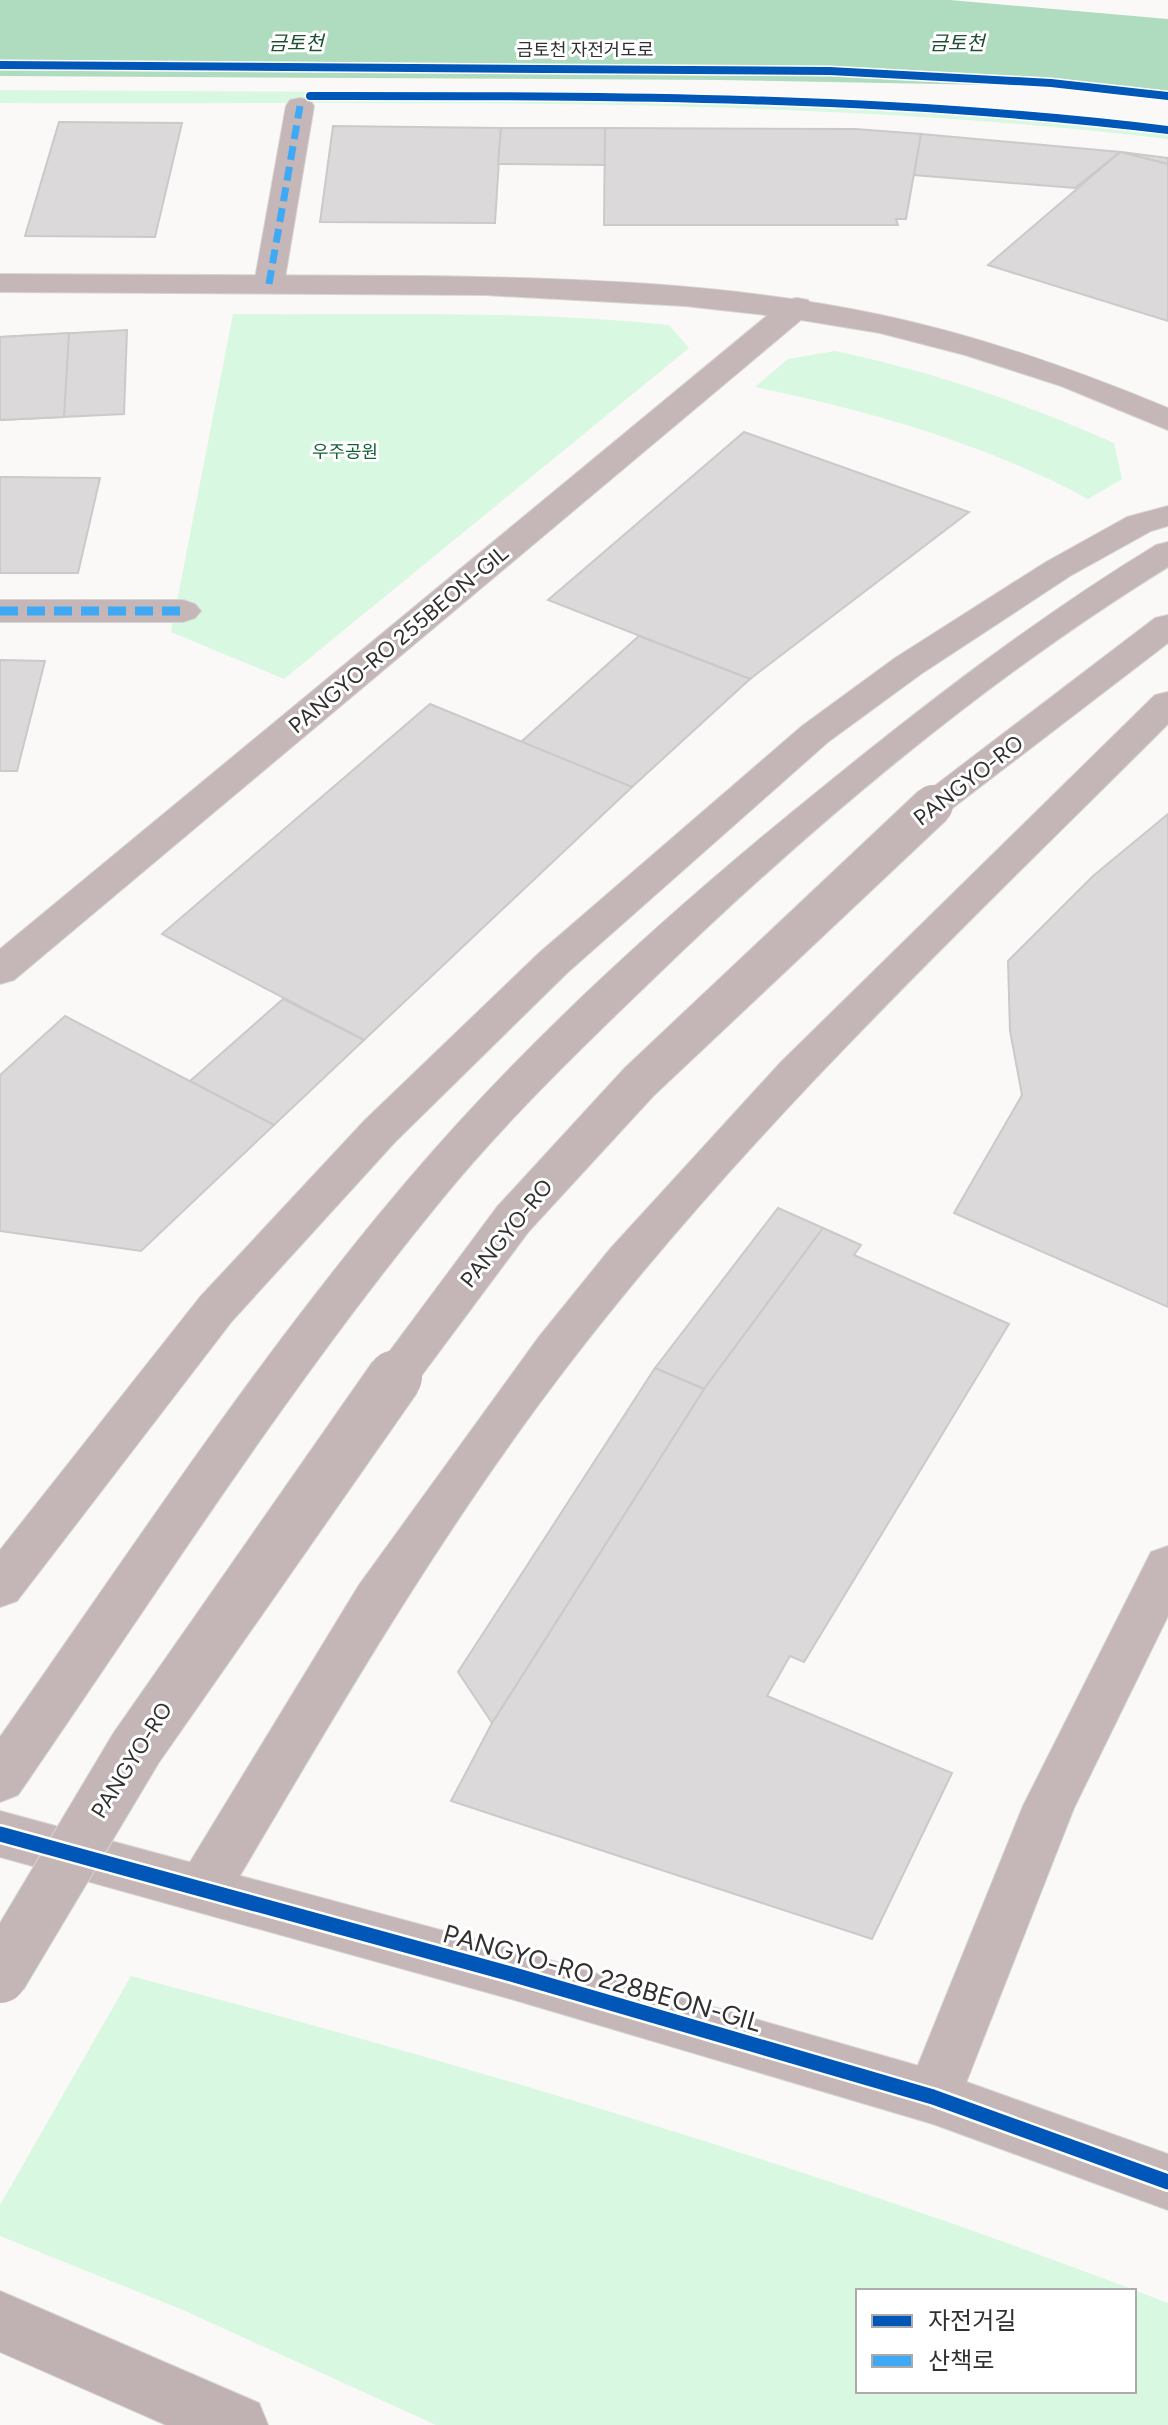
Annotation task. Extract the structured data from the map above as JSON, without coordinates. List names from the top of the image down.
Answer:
{
  "streets": {
    "main road": ["PANGYO-RO"],
    "street": ["PANGYO-RO 255BEON-GIL", "PANGYO-RO 228BEON-GIL"],
    "cycle path": ["금토천 자전거도로"]
  },
  "water": ["금토천"],
  "parks": ["우주공원"],
  "legend": ["자전거길", "산책로"]
}
